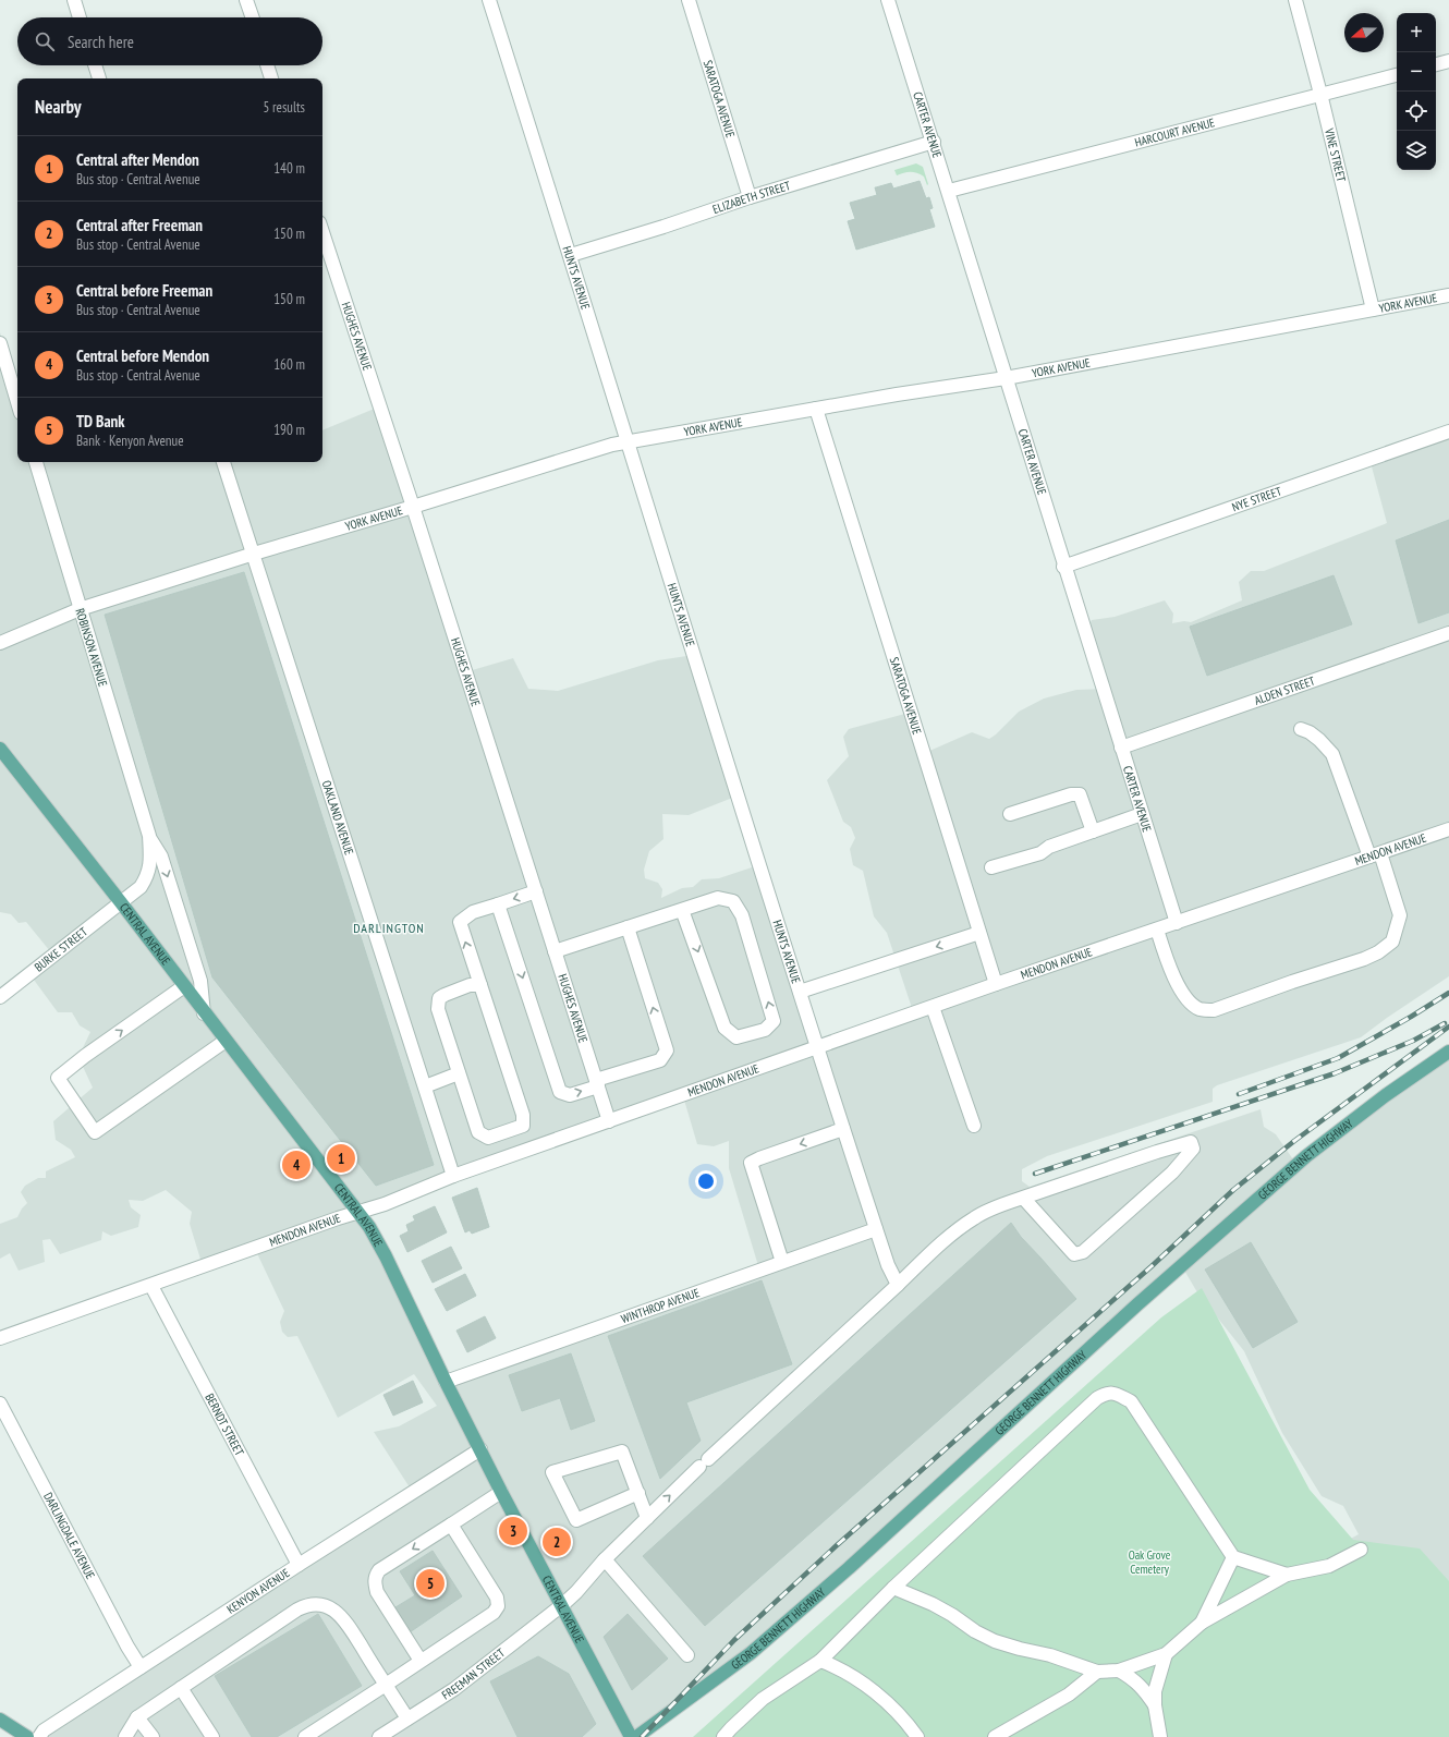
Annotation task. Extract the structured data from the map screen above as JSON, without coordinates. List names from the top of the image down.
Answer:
{
  "streets": {
    "main road": ["CENTRAL AVENUE", "GEORGE BENNETT HIGHWAY"],
    "street": [
      "SARATOGA AVENUE",
      "CARTER AVENUE",
      "HARCOURT AVENUE",
      "VINE STREET",
      "ELIZABETH STREET",
      "HUNTS AVENUE",
      "YORK AVENUE",
      "HUGHES AVENUE",
      "NYE STREET",
      "ROBINSON AVENUE",
      "ALDEN STREET",
      "OAKLAND AVENUE",
      "MENDON AVENUE",
      "BURKE STREET",
      "WINTHROP AVENUE",
      "BERNDT STREET",
      "DARLINGDALE AVENUE",
      "KENYON AVENUE",
      "FREEMAN STREET"
    ]
  },
  "crossings": [
    ["SARATOGA AVENUE", "ELIZABETH STREET"],
    ["SARATOGA AVENUE", "YORK AVENUE"],
    ["SARATOGA AVENUE", "MENDON AVENUE"],
    ["CARTER AVENUE", "HARCOURT AVENUE"],
    ["CARTER AVENUE", "ELIZABETH STREET"],
    ["CARTER AVENUE", "YORK AVENUE"],
    ["CARTER AVENUE", "NYE STREET"],
    ["CARTER AVENUE", "ALDEN STREET"],
    ["CARTER AVENUE", "MENDON AVENUE"],
    ["HARCOURT AVENUE", "VINE STREET"],
    ["VINE STREET", "YORK AVENUE"],
    ["ELIZABETH STREET", "HUNTS AVENUE"],
    ["HUNTS AVENUE", "YORK AVENUE"],
    ["HUNTS AVENUE", "MENDON AVENUE"],
    ["HUNTS AVENUE", "WINTHROP AVENUE"],
    ["HUNTS AVENUE", "FREEMAN STREET"],
    ["YORK AVENUE", "HUGHES AVENUE"],
    ["YORK AVENUE", "ROBINSON AVENUE"],
    ["YORK AVENUE", "OAKLAND AVENUE"],
    ["HUGHES AVENUE", "MENDON AVENUE"],
    ["ROBINSON AVENUE", "CENTRAL AVENUE"],
    ["ROBINSON AVENUE", "BURKE STREET"],
    ["OAKLAND AVENUE", "MENDON AVENUE"],
    ["MENDON AVENUE", "CENTRAL AVENUE"],
    ["MENDON AVENUE", "BERNDT STREET"],
    ["CENTRAL AVENUE", "BURKE STREET"],
    ["CENTRAL AVENUE", "WINTHROP AVENUE"],
    ["CENTRAL AVENUE", "KENYON AVENUE"],
    ["CENTRAL AVENUE", "FREEMAN STREET"],
    ["BERNDT STREET", "KENYON AVENUE"],
    ["DARLINGDALE AVENUE", "KENYON AVENUE"]
  ],
  "districts": ["DARLINGTON"],
  "parks": ["Oak Grove Cemetery"],
  "north": "left",
  "page": {
    "map_buttons": ["+", "−"],
    "search": "Search here",
    "heading": ["Nearby", "5 results"],
    "list": [
      {
        "mark": "1",
        "name": "Central after Mendon",
        "note": "Bus stop · Central Avenue",
        "value": "140 m"
      },
      {
        "mark": "2",
        "name": "Central after Freeman",
        "note": "Bus stop · Central Avenue",
        "value": "150 m"
      },
      {
        "mark": "3",
        "name": "Central before Freeman",
        "note": "Bus stop · Central Avenue",
        "value": "150 m"
      },
      {
        "mark": "4",
        "name": "Central before Mendon",
        "note": "Bus stop · Central Avenue",
        "value": "160 m"
      },
      {
        "mark": "5",
        "name": "TD Bank",
        "note": "Bank · Kenyon Avenue",
        "value": "190 m"
      }
    ],
    "pins": [
      "1",
      "4",
      "3",
      "2",
      "5"
    ]
  }
}
